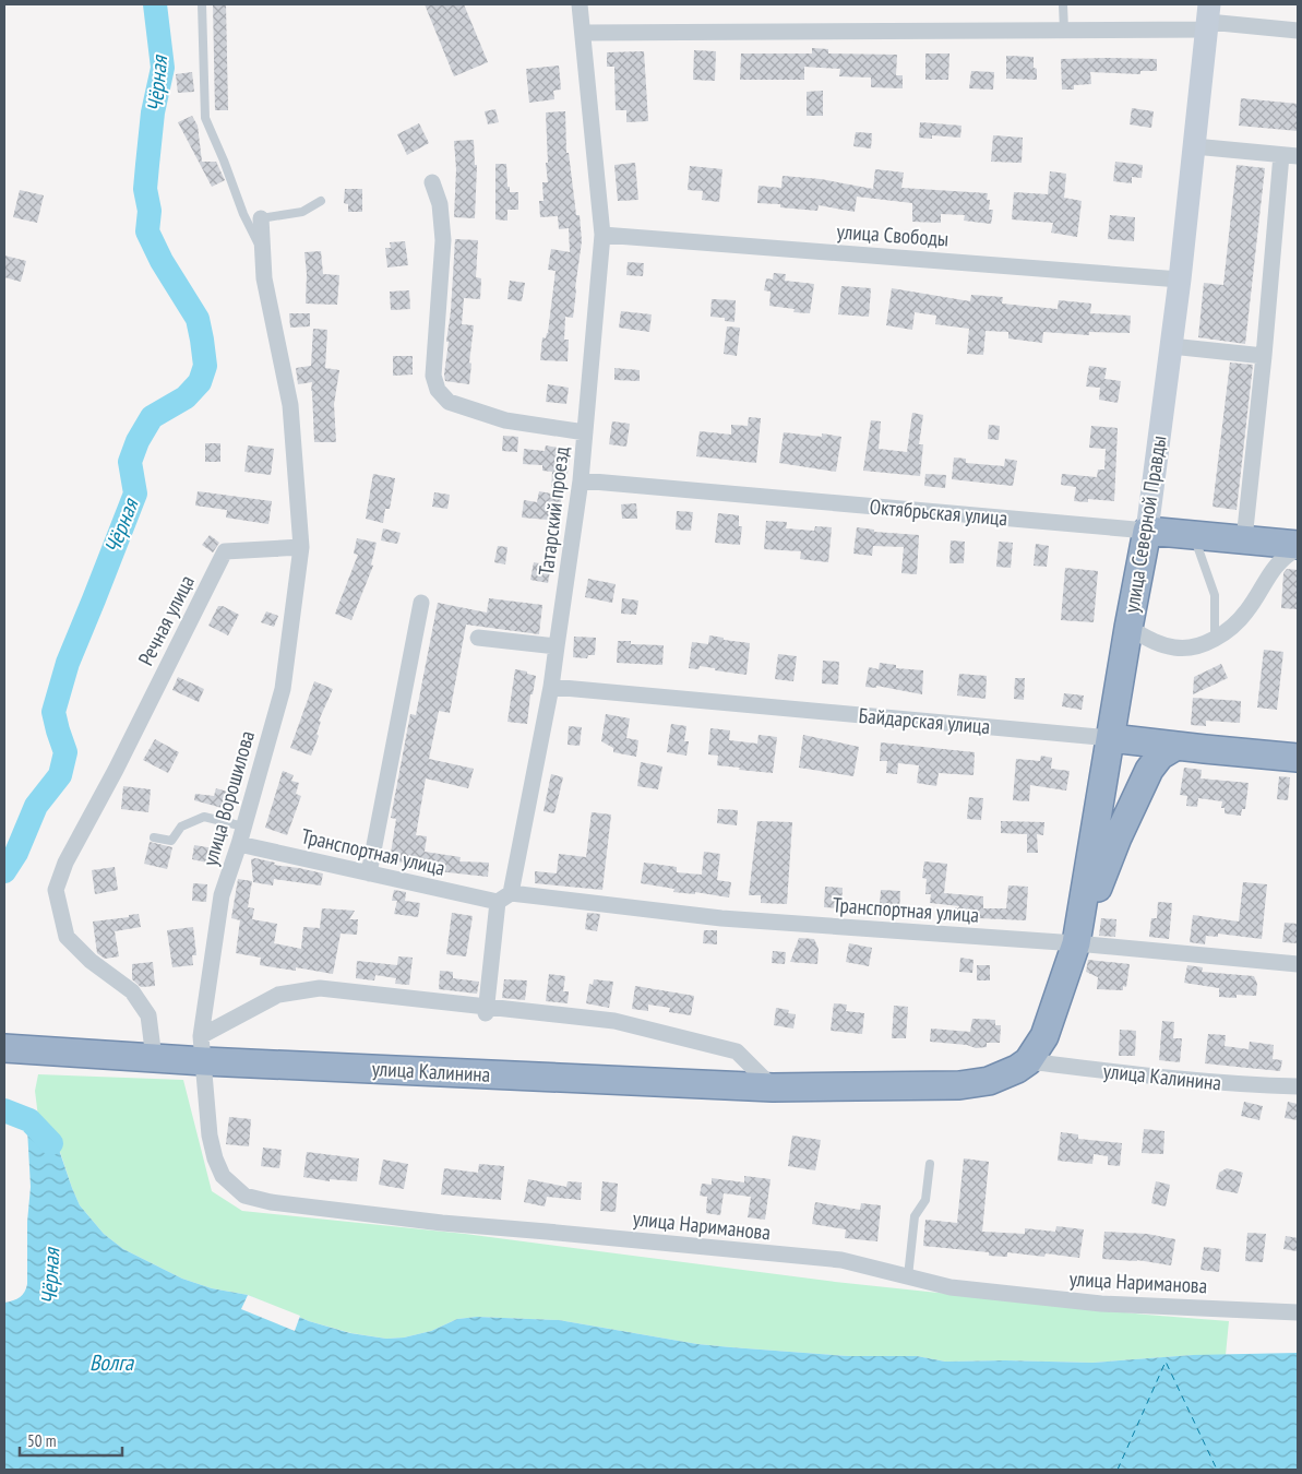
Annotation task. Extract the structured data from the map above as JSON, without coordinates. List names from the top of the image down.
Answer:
{
  "streets": {
    "highway": [
      "Октябрьская улица",
      "улица Северной Правды",
      "Байдарская улица",
      "улица Калинина"
    ],
    "street": [
      "улица Свободы",
      "Татарский проезд",
      "Речная улица",
      "улица Ворошилова",
      "Транспортная улица",
      "улица Нариманова"
    ]
  },
  "crossings": [
    ["улица Свободы", "Татарский проезд"],
    ["улица Свободы", "улица Северной Правды"],
    ["Татарский проезд", "Октябрьская улица"],
    ["Татарский проезд", "Байдарская улица"],
    ["Татарский проезд", "Транспортная улица"],
    ["Октябрьская улица", "улица Северной Правды"],
    ["улица Северной Правды", "Байдарская улица"],
    ["улица Северной Правды", "Транспортная улица"],
    ["улица Северной Правды", "улица Калинина"],
    ["Речная улица", "улица Ворошилова"],
    ["Речная улица", "улица Калинина"],
    ["улица Ворошилова", "Транспортная улица"],
    ["улица Ворошилова", "улица Калинина"],
    ["улица Ворошилова", "улица Нариманова"],
    ["улица Калинина", "улица Нариманова"]
  ],
  "water": ["Чёрная", "Волга"],
  "scale_bar": "50 m"
}
